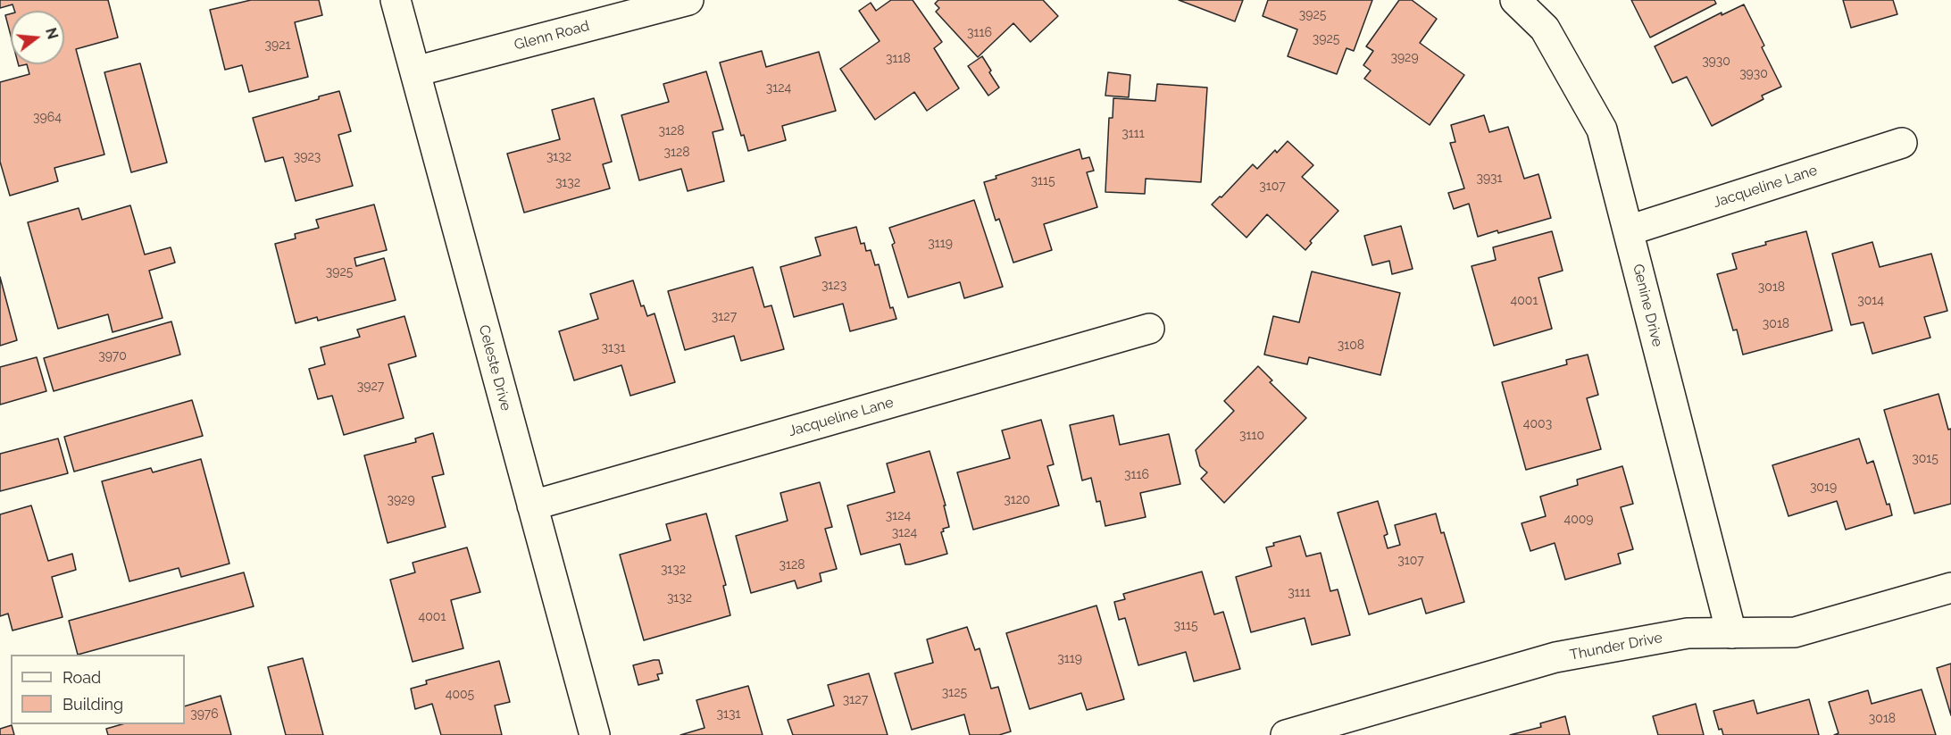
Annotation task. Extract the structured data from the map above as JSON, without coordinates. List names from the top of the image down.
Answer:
{
  "streets": {
    "street": [
      "Glenn Road",
      "Jacqueline Lane",
      "Genine Drive",
      "Celeste Drive",
      "Thunder Drive"
    ]
  },
  "crossings": [
    ["Glenn Road", "Celeste Drive"],
    ["Jacqueline Lane", "Genine Drive"],
    ["Jacqueline Lane", "Celeste Drive"],
    ["Genine Drive", "Thunder Drive"]
  ],
  "house_numbers": [
    "3925",
    "3116",
    "3925",
    "3921",
    "3929",
    "3118",
    "3930",
    "3930",
    "3124",
    "3964",
    "3128",
    "3111",
    "3128",
    "3923",
    "3132",
    "3931",
    "3115",
    "3132",
    "3107",
    "3119",
    "3925",
    "3123",
    "3018",
    "4001",
    "3014",
    "3127",
    "3018",
    "3108",
    "3131",
    "3970",
    "3927",
    "4003",
    "3110",
    "3015",
    "3116",
    "3019",
    "3929",
    "3120",
    "3124",
    "4009",
    "3124",
    "3107",
    "3128",
    "3132",
    "3111",
    "3132",
    "4001",
    "3115",
    "3119",
    "3125",
    "4005",
    "3127",
    "3976",
    "3131",
    "3018"
  ],
  "legend": ["Road", "Building"],
  "north": "right"
}
